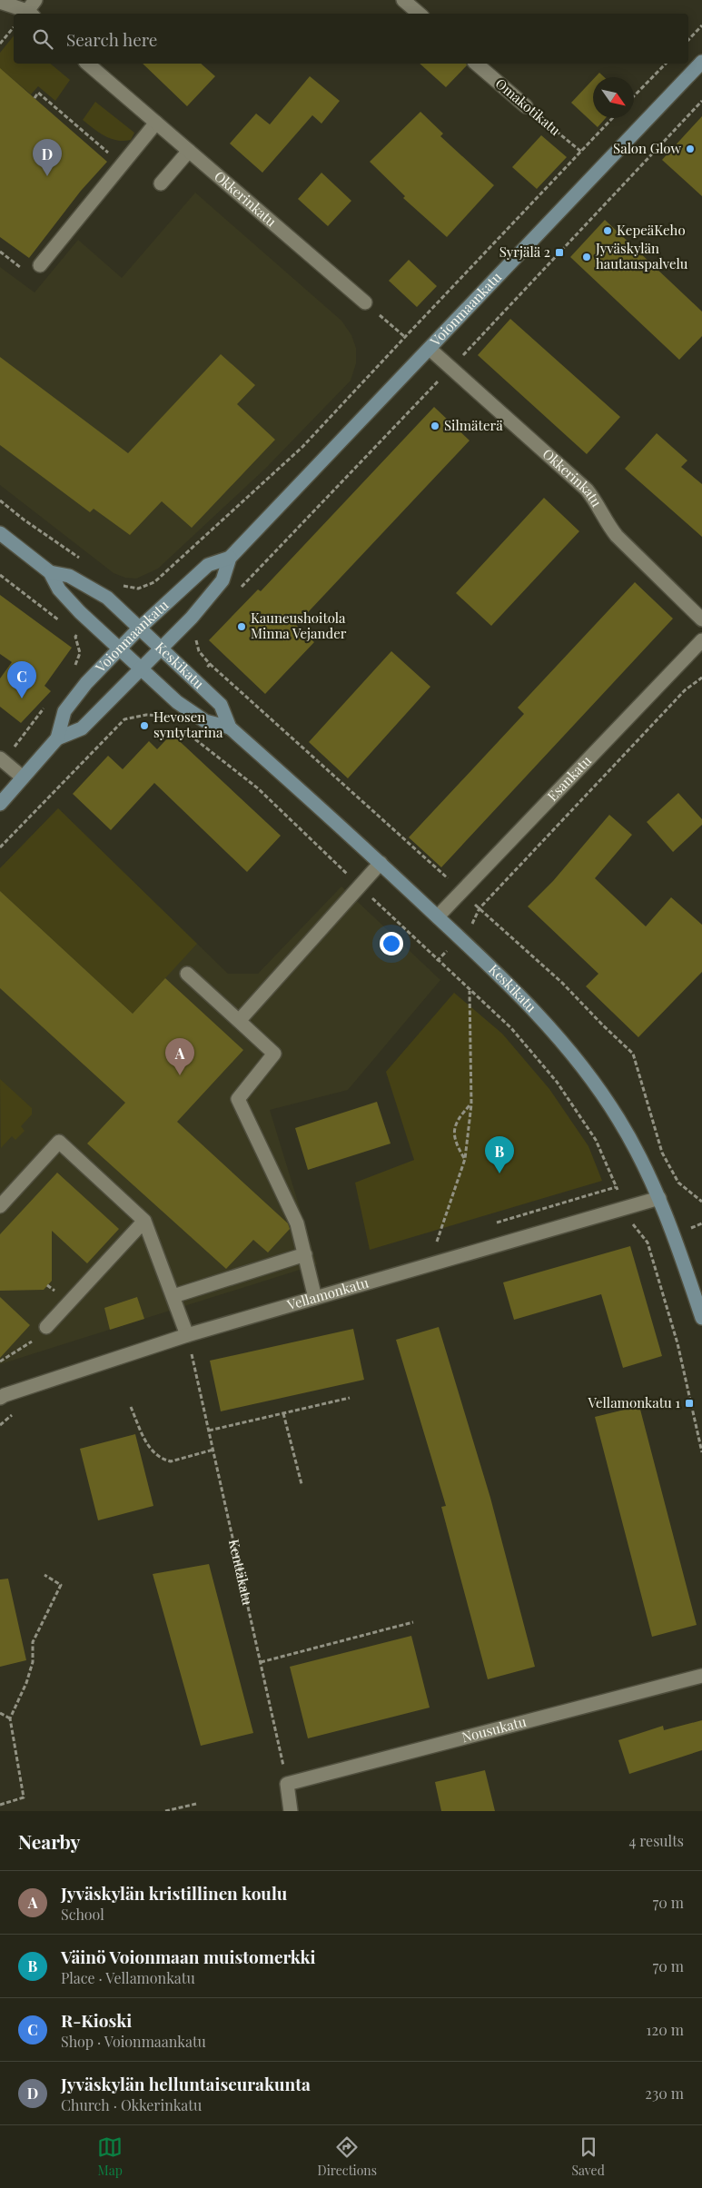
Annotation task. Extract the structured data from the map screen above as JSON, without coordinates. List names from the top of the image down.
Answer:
{
  "streets": {
    "street": [
      "Omakotikatu",
      "Okkerinkatu",
      "Voionmaankatu",
      "Keskikatu",
      "Esankatu",
      "Vellamonkatu",
      "Nousukatu"
    ],
    "path": ["Kenttäkatu"]
  },
  "crossings": [
    ["Okkerinkatu", "Voionmaankatu"],
    ["Voionmaankatu", "Keskikatu"],
    ["Keskikatu", "Esankatu"],
    ["Keskikatu", "Vellamonkatu"],
    ["Vellamonkatu", "Kenttäkatu"],
    ["Kenttäkatu", "Nousukatu"]
  ],
  "places": {
    "other": [
      "Salon Glow",
      "KepeäKeho",
      "Jyväskylän hautauspalvelu",
      "Silmäterä",
      "Kauneushoitola Minna Vejander",
      "Hevosen syntytarina"
    ],
    "transit": ["Syrjälä 2", "Vellamonkatu 1"]
  },
  "north": "bottom right",
  "page": {
    "search": "Search here",
    "pins": [
      "D",
      "C",
      "A",
      "B"
    ],
    "heading": ["Nearby", "4 results"],
    "list": [
      {
        "mark": "A",
        "name": "Jyväskylän kristillinen koulu",
        "note": "School",
        "value": "70 m"
      },
      {
        "mark": "B",
        "name": "Väinö Voionmaan muistomerkki",
        "note": "Place · Vellamonkatu",
        "value": "70 m"
      },
      {
        "mark": "C",
        "name": "R-Kioski",
        "note": "Shop · Voionmaankatu",
        "value": "120 m"
      },
      {
        "mark": "D",
        "name": "Jyväskylän helluntaiseurakunta",
        "note": "Church · Okkerinkatu",
        "value": "230 m"
      }
    ],
    "nav": ["Map", "Directions", "Saved"]
  }
}
